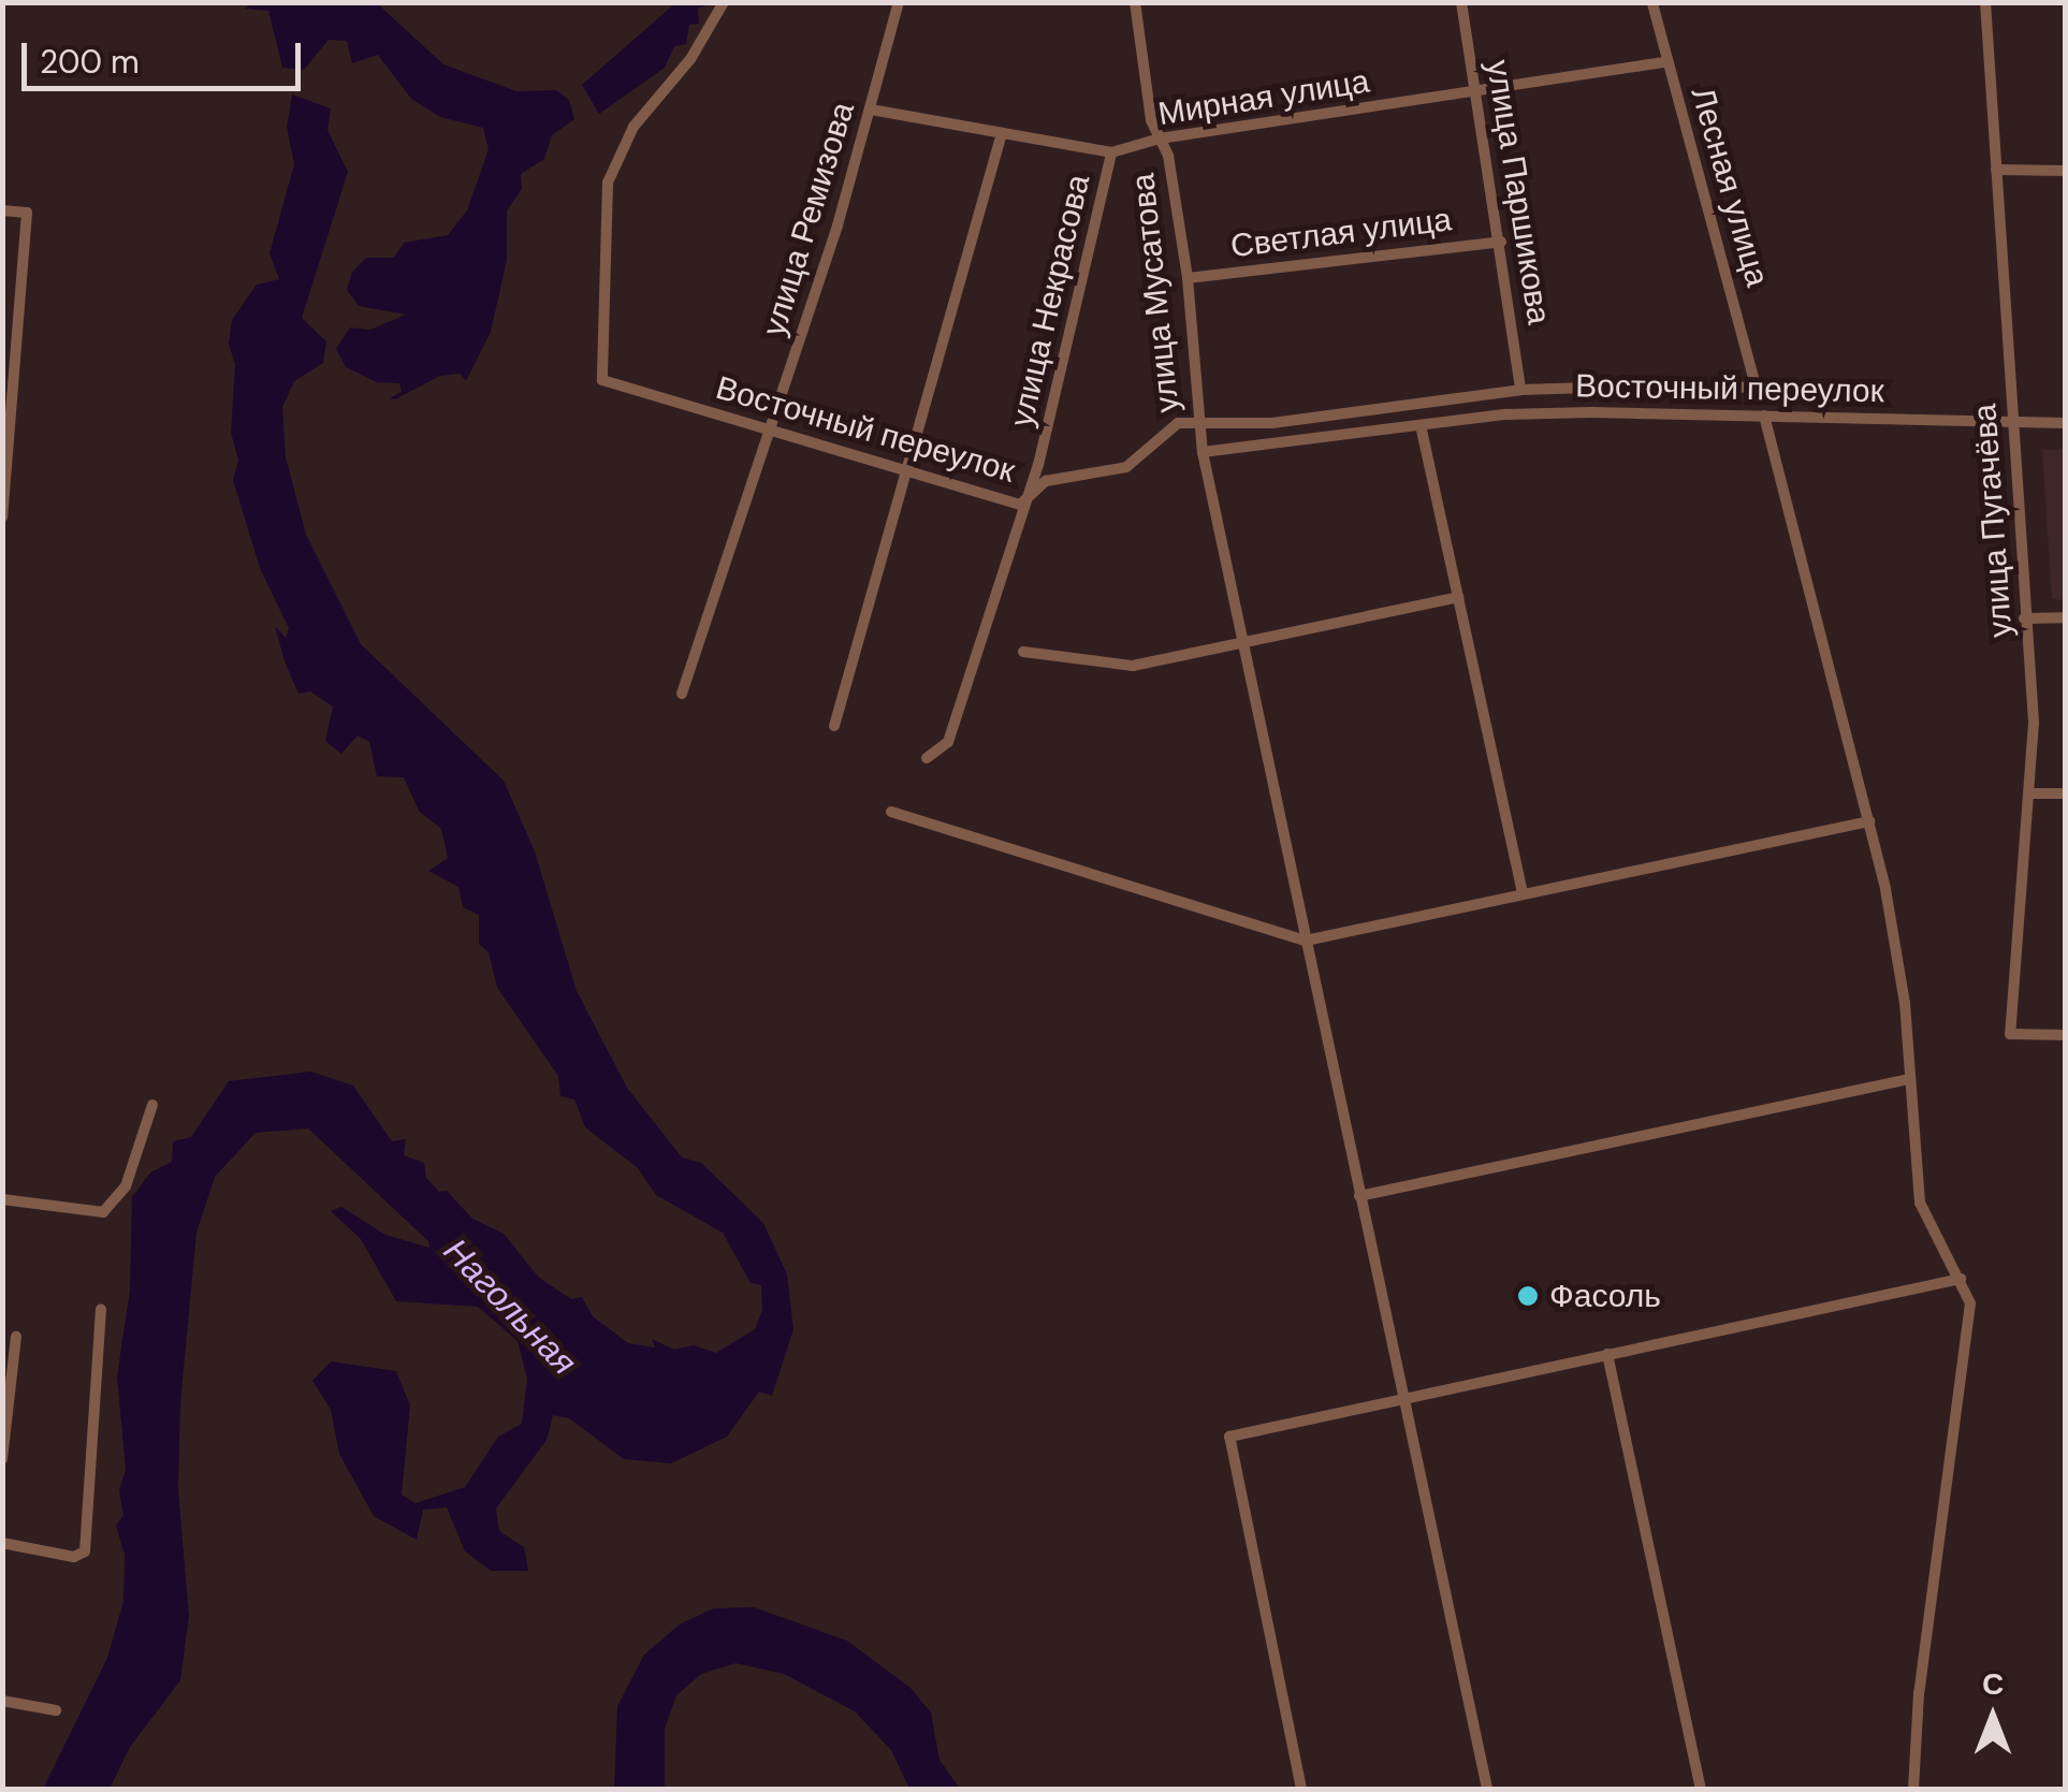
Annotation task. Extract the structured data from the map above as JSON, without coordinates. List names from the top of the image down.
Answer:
{
  "streets": {
    "street": [
      "Мирная улица",
      "Лесная улица",
      "улица Паршикова",
      "улица Ремизова",
      "Светлая улица",
      "улица Мусатова",
      "улица Некрасова",
      "Восточный переулок",
      "улица Пугачёва"
    ]
  },
  "crossings": [
    ["Мирная улица", "Лесная улица"],
    ["Мирная улица", "улица Паршикова"],
    ["Мирная улица", "улица Ремизова"],
    ["Мирная улица", "улица Мусатова"],
    ["Мирная улица", "улица Некрасова"],
    ["Лесная улица", "Восточный переулок"],
    ["улица Паршикова", "Светлая улица"],
    ["улица Паршикова", "Восточный переулок"],
    ["улица Ремизова", "Восточный переулок"],
    ["Светлая улица", "улица Мусатова"],
    ["улица Мусатова", "Восточный переулок"],
    ["улица Некрасова", "Восточный переулок"],
    ["Восточный переулок", "улица Пугачёва"]
  ],
  "water": ["Нагольная"],
  "places": ["Фасоль"],
  "scale_bar": "200 m",
  "north": "top"
}
